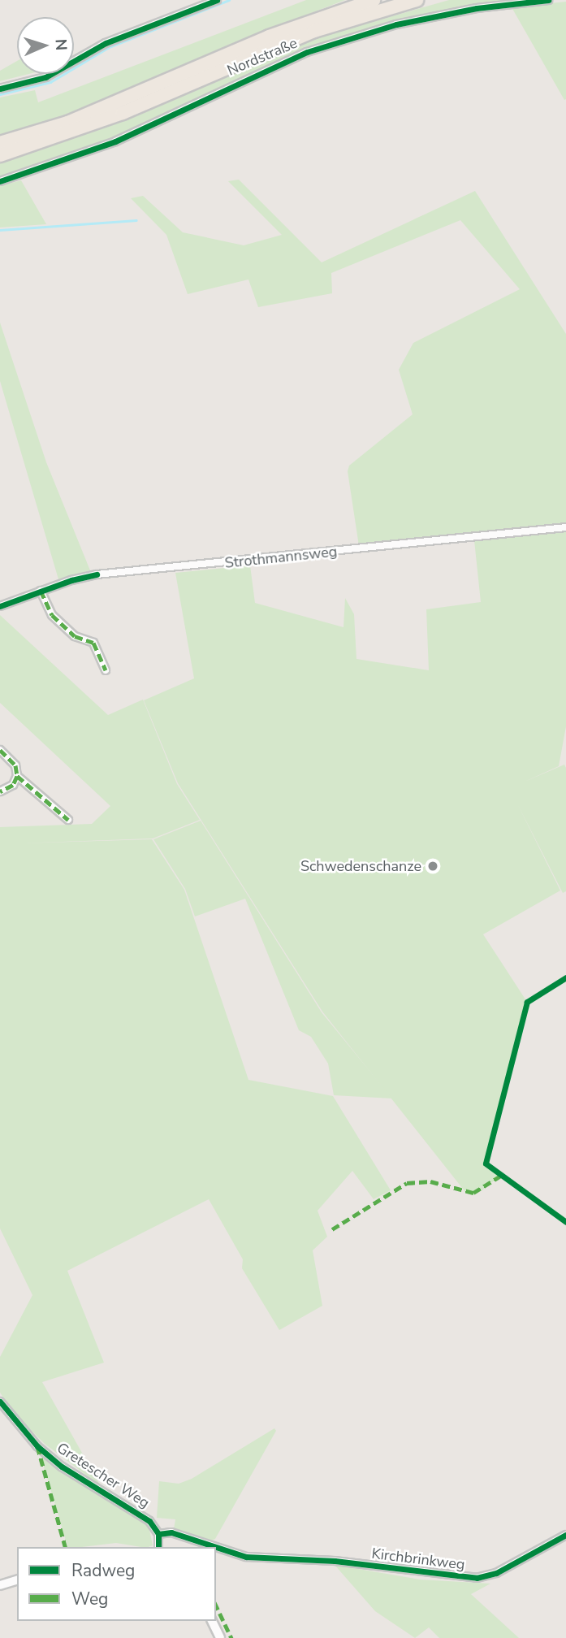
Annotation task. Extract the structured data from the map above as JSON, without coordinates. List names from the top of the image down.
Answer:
{
  "streets": {
    "street": [
      "Nordstraße",
      "Strothmannsweg",
      "Gretescher Weg",
      "Kirchbrinkweg"
    ]
  },
  "crossings": [
    ["Gretescher Weg", "Kirchbrinkweg"]
  ],
  "places": ["Schwedenschanze"],
  "legend": ["Radweg", "Weg"],
  "north": "right"
}
